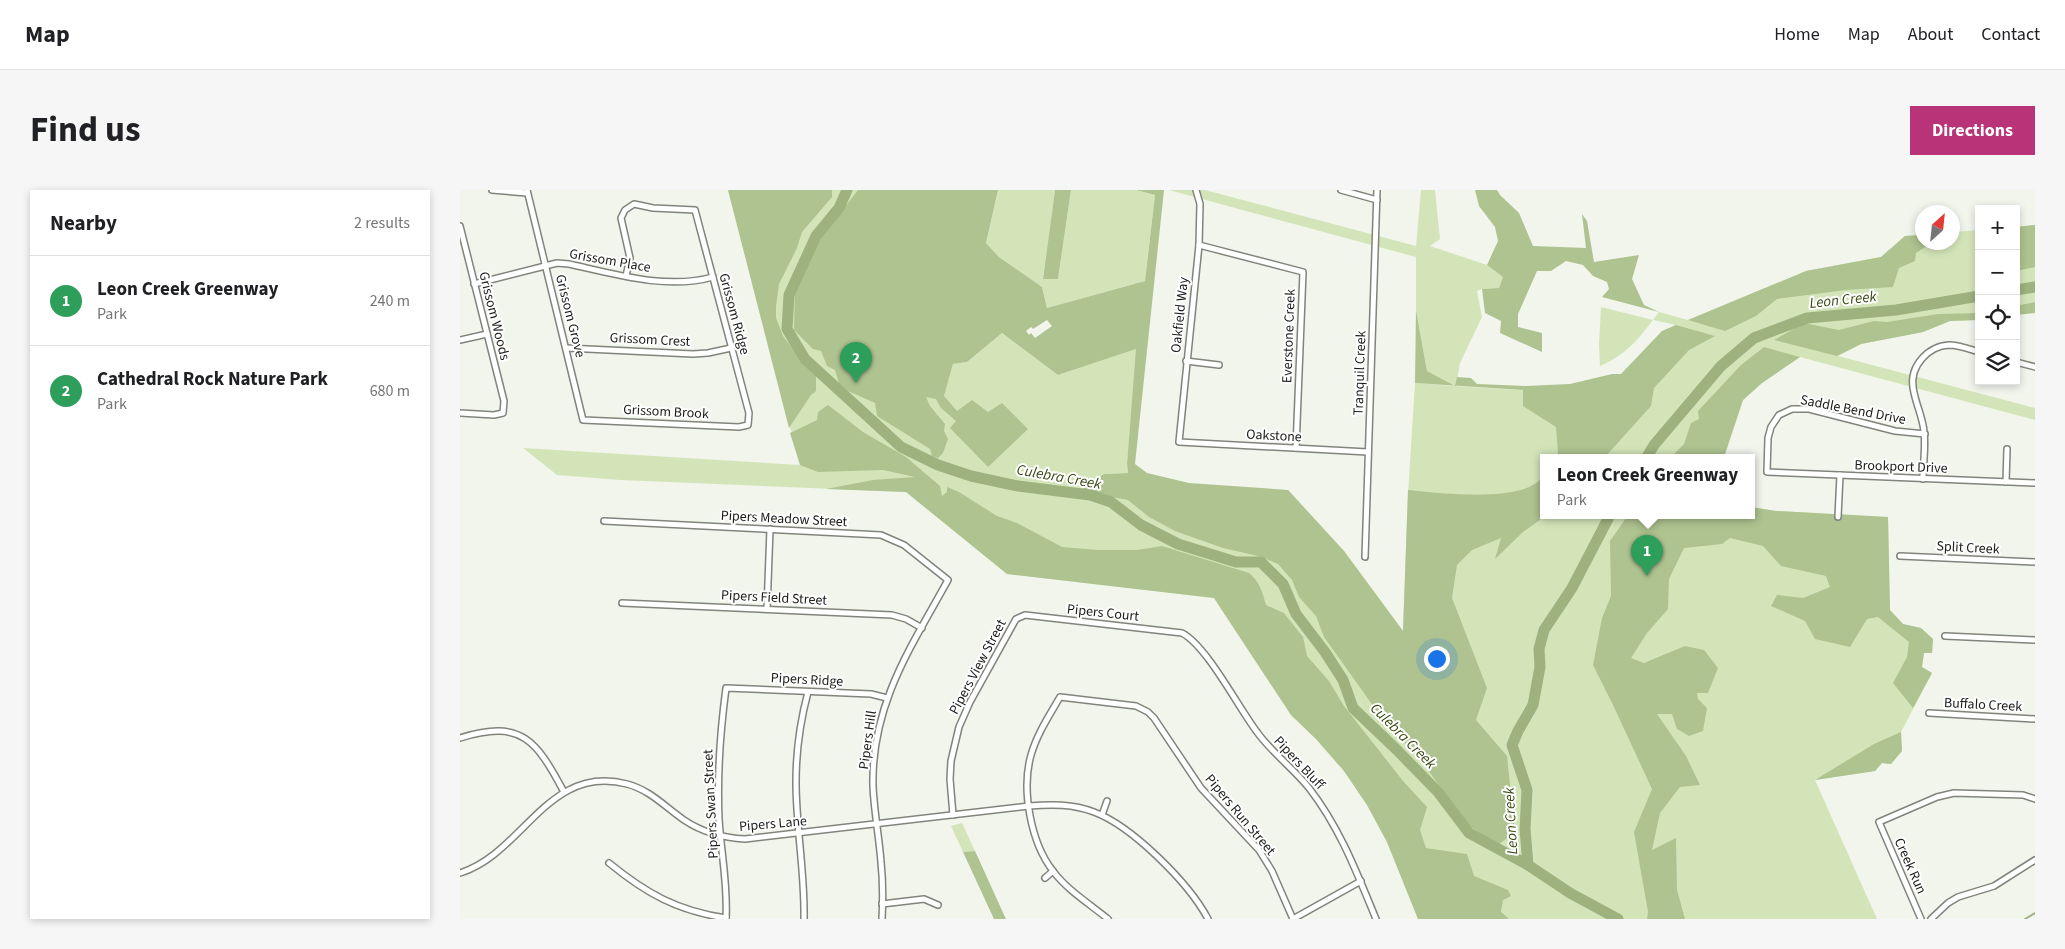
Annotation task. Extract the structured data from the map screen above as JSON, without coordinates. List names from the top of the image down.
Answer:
{
  "streets": {
    "street": [
      "Grissom Place",
      "Grissom Ridge",
      "Oakfield Way",
      "Grissom Woods",
      "Grissom Grove",
      "Everstone Creek",
      "Grissom Crest",
      "Tranquil Creek",
      "Saddle Bend Drive",
      "Grissom Brook",
      "Oakstone",
      "Brookport Drive",
      "Pipers Meadow Street",
      "Split Creek",
      "Pipers Field Street",
      "Pipers Court",
      "Pipers View Street",
      "Pipers Ridge",
      "Buffalo Creek",
      "Pipers Hill",
      "Pipers Bluff",
      "Pipers Swan Street",
      "Pipers Run Street",
      "Pipers Lane",
      "Creek Run"
    ]
  },
  "crossings": [
    ["Grissom Place", "Grissom Ridge"],
    ["Grissom Place", "Grissom Woods"],
    ["Grissom Place", "Grissom Grove"],
    ["Grissom Ridge", "Grissom Crest"],
    ["Grissom Ridge", "Grissom Brook"],
    ["Oakfield Way", "Everstone Creek"],
    ["Oakfield Way", "Oakstone"],
    ["Grissom Grove", "Grissom Crest"],
    ["Grissom Grove", "Grissom Brook"],
    ["Everstone Creek", "Oakstone"],
    ["Tranquil Creek", "Oakstone"],
    ["Saddle Bend Drive", "Brookport Drive"],
    ["Pipers Meadow Street", "Pipers Hill"],
    ["Pipers Field Street", "Pipers Hill"],
    ["Pipers Court", "Pipers View Street"],
    ["Pipers Court", "Pipers Bluff"],
    ["Pipers View Street", "Pipers Lane"],
    ["Pipers Ridge", "Pipers Hill"],
    ["Pipers Ridge", "Pipers Swan Street"],
    ["Pipers Hill", "Pipers Lane"],
    ["Pipers Swan Street", "Pipers Lane"],
    ["Pipers Run Street", "Pipers Lane"]
  ],
  "water": ["Leon Creek", "Culebra Creek"],
  "north": "top right",
  "page": {
    "header": "Map",
    "nav": [
      "Home",
      "Map",
      "About",
      "Contact"
    ],
    "title": "Find us",
    "buttons": "Directions",
    "heading": ["Nearby", "2 results"],
    "map_buttons": ["+", "−"],
    "list": [
      {
        "mark": "1",
        "name": "Leon Creek Greenway",
        "note": "Park",
        "value": "240 m"
      },
      {
        "mark": "2",
        "name": "Cathedral Rock Nature Park",
        "note": "Park",
        "value": "680 m"
      }
    ],
    "pins": ["2", "1"],
    "popup": ["Leon Creek Greenway", "Park"]
  }
}
